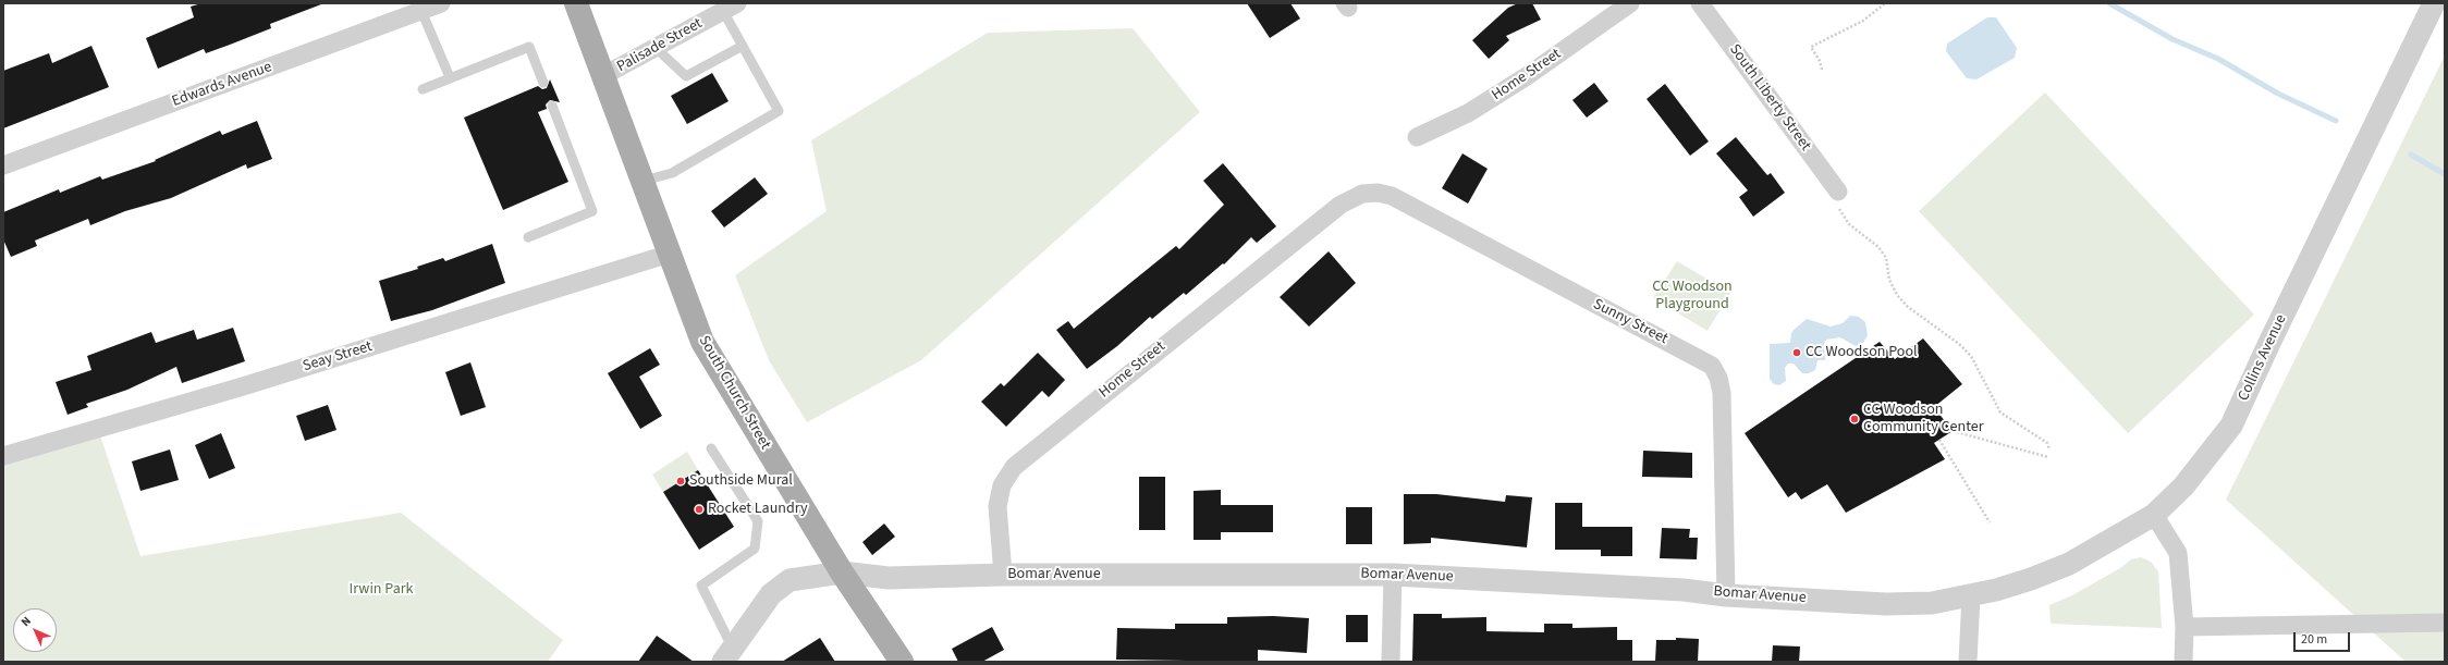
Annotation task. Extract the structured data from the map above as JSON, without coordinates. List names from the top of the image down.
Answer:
{
  "streets": {
    "main road": ["South Church Street"],
    "street": [
      "Palisade Street",
      "Home Street",
      "Edwards Avenue",
      "South Liberty Street",
      "Sunny Street",
      "Seay Street",
      "Collins Avenue",
      "Bomar Avenue"
    ]
  },
  "crossings": [
    ["Palisade Street", "South Church Street"],
    ["Home Street", "Sunny Street"],
    ["Home Street", "Bomar Avenue"],
    ["Sunny Street", "Bomar Avenue"],
    ["Seay Street", "South Church Street"],
    ["Collins Avenue", "Bomar Avenue"],
    ["South Church Street", "Bomar Avenue"]
  ],
  "parks": ["CC Woodson Playground", "Irwin Park"],
  "places": [
    "CC Woodson Pool",
    "CC Woodson Community Center",
    "Southside Mural",
    "Rocket Laundry"
  ],
  "scale_bar": "20 m",
  "north": "top left"
}
